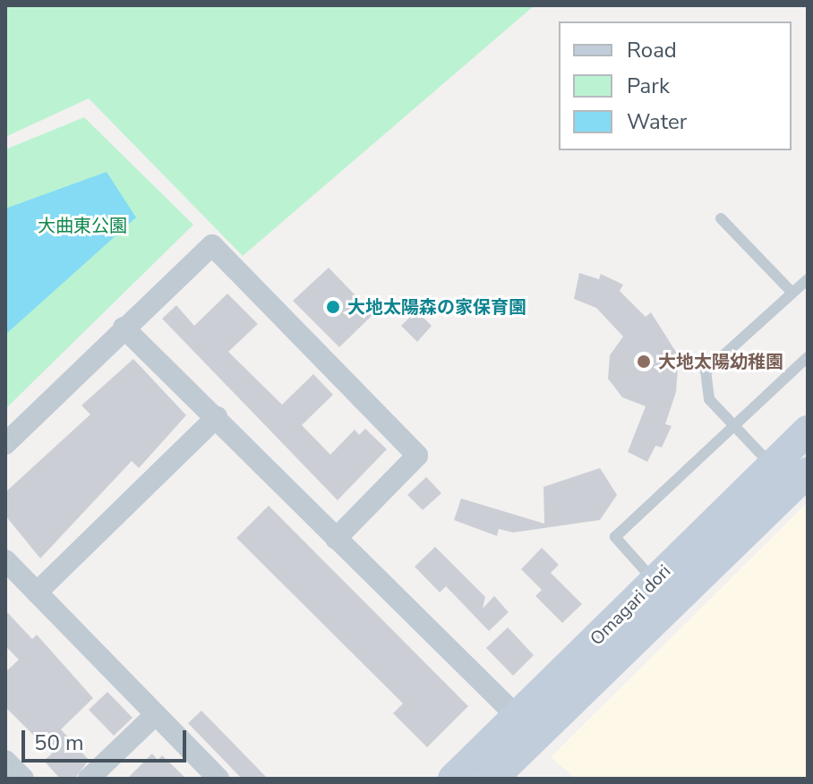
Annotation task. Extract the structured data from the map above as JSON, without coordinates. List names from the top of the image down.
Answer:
{
  "streets": {
    "street": ["Omagari dori"]
  },
  "parks": ["大曲東公園"],
  "places": ["大地太陽森の家保育園", "大地太陽幼稚園"],
  "legend": ["Road", "Park", "Water"],
  "scale_bar": "50 m"
}
